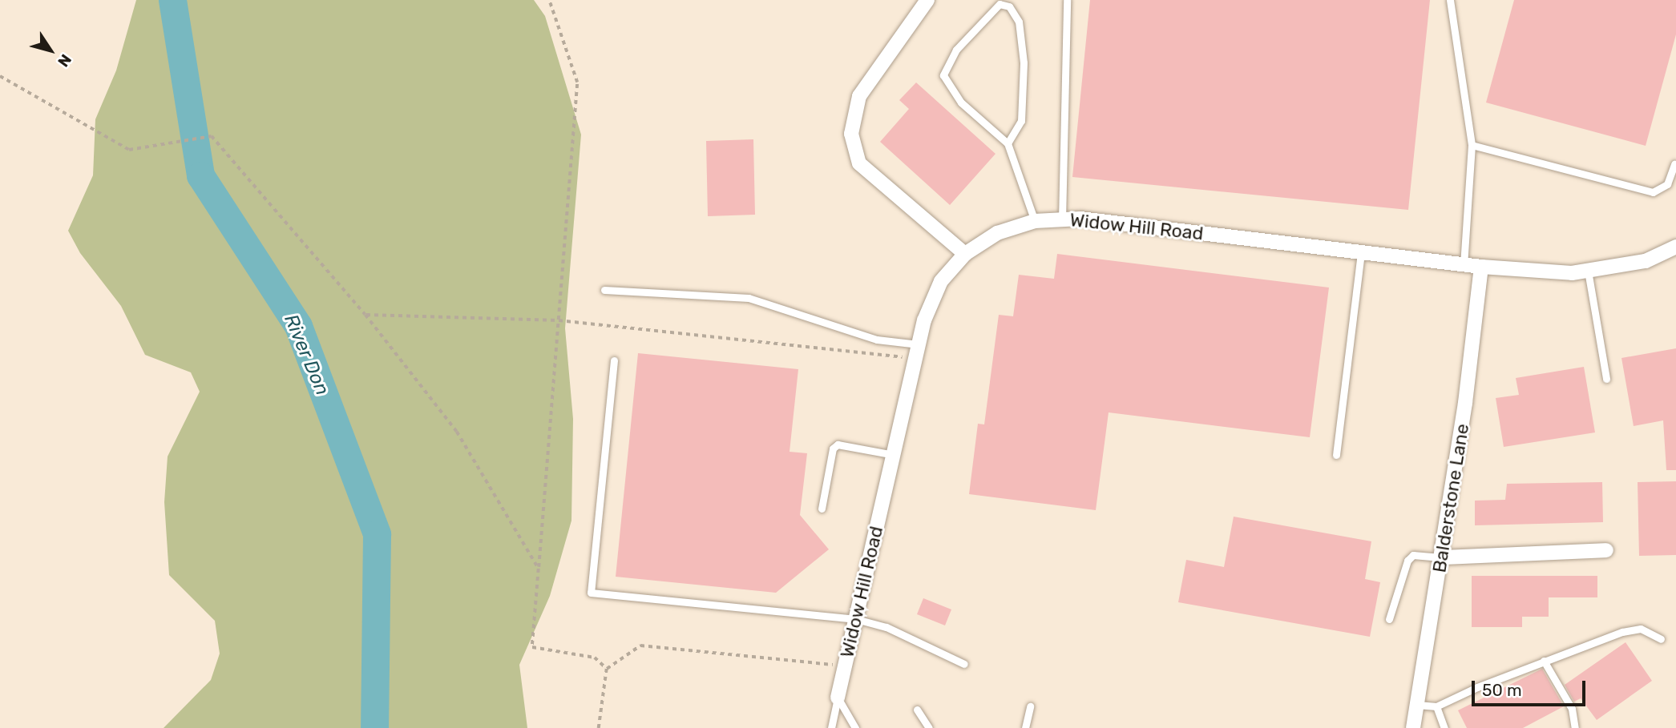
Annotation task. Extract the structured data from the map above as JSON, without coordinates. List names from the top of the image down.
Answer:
{
  "streets": {
    "street": ["Widow Hill Road", "Balderstone Lane"]
  },
  "crossings": [
    ["Widow Hill Road", "Balderstone Lane"]
  ],
  "water": ["River Don"],
  "scale_bar": "50 m",
  "north": "bottom right"
}
